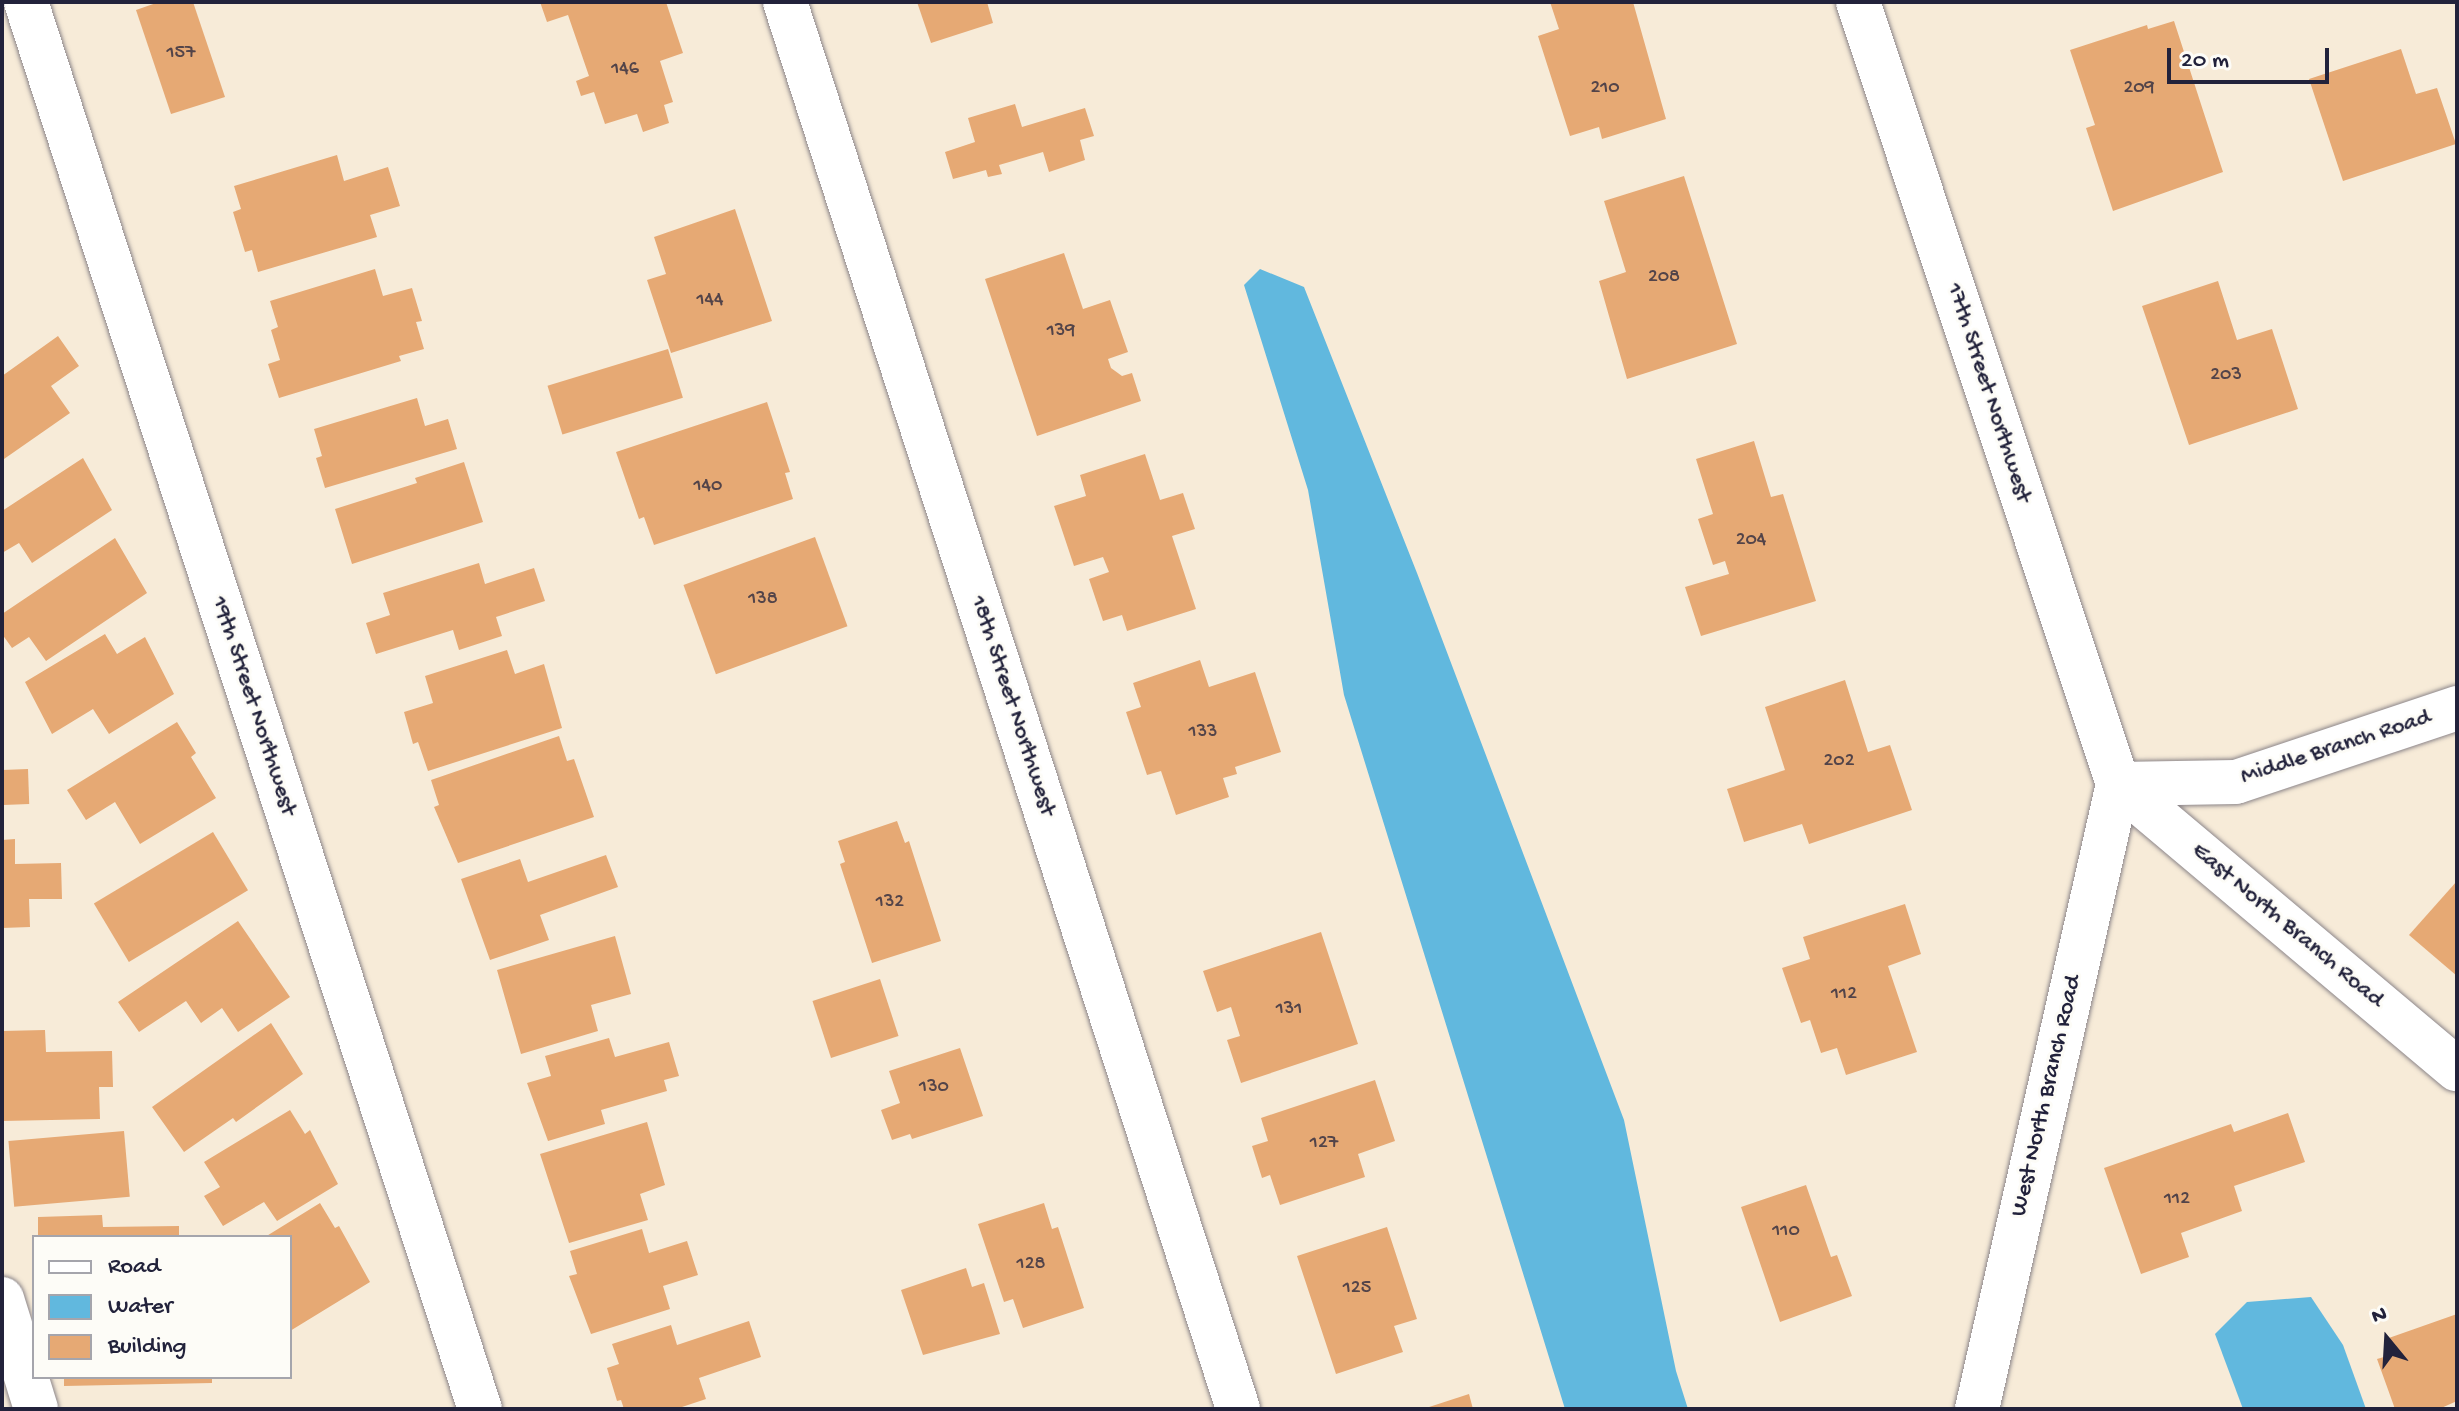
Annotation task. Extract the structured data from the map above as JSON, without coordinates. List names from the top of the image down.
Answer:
{
  "streets": {
    "street": [
      "17th Street Northwest",
      "19th Street Northwest",
      "18th Street Northwest",
      "Middle Branch Road",
      "East North Branch Road",
      "West North Branch Road"
    ]
  },
  "crossings": [
    ["17th Street Northwest", "Middle Branch Road"],
    ["17th Street Northwest", "East North Branch Road"],
    ["17th Street Northwest", "West North Branch Road"],
    ["Middle Branch Road", "East North Branch Road"],
    ["Middle Branch Road", "West North Branch Road"],
    ["East North Branch Road", "West North Branch Road"]
  ],
  "house_numbers": [
    "157",
    "146",
    "210",
    "209",
    "208",
    "144",
    "139",
    "203",
    "140",
    "204",
    "138",
    "133",
    "202",
    "132",
    "112",
    "131",
    "130",
    "127",
    "112",
    "110",
    "128",
    "125"
  ],
  "legend": ["Road", "Water", "Building"],
  "scale_bar": "20 m",
  "north": "top"
}
